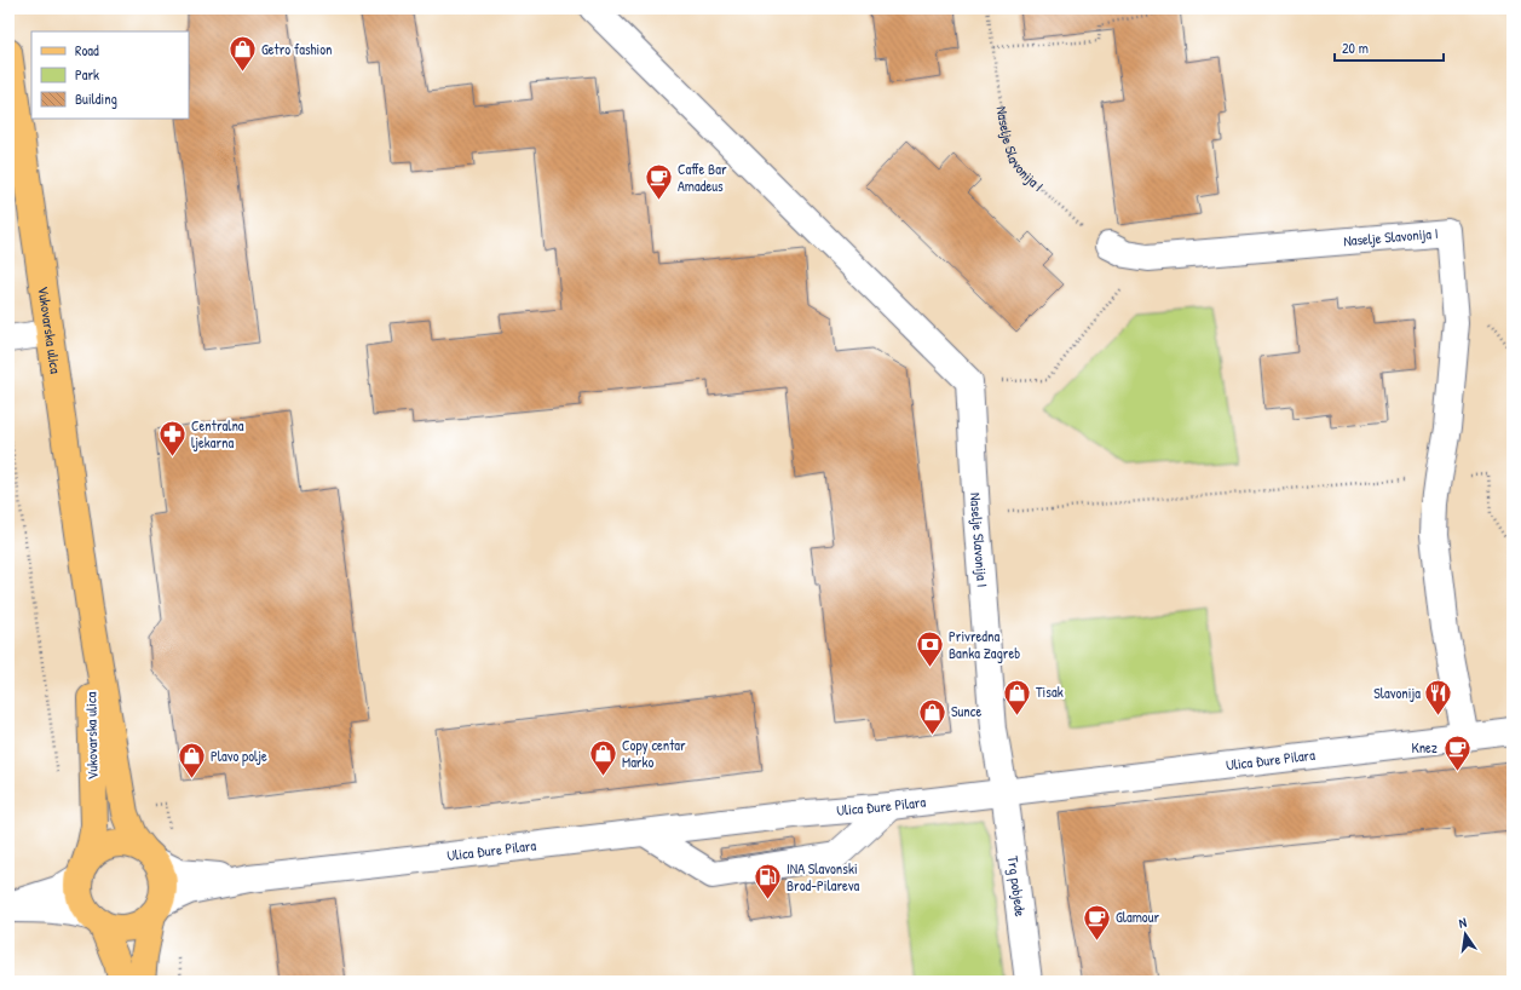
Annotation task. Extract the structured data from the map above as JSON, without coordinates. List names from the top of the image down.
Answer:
{
  "streets": {
    "main road": ["Vukovarska ulica"],
    "street": ["Naselje Slavonija I", "Ulica Đure Pilara", "Trg pobjede"]
  },
  "crossings": [
    ["Naselje Slavonija I", "Ulica Đure Pilara"],
    ["Naselje Slavonija I", "Trg pobjede"],
    ["Vukovarska ulica", "Ulica Đure Pilara"],
    ["Ulica Đure Pilara", "Trg pobjede"]
  ],
  "places": {
    "shop": [
      "Getro fashion",
      "Tisak",
      "Sunce",
      "Copy centar Marko",
      "Plavo polje"
    ],
    "cafe": ["Caffe Bar Amadeus", "Knez", "Glamour"],
    "pharmacy": ["Centralna ljekarna"],
    "bank": ["Privredna Banka Zagreb"],
    "restaurant": ["Slavonija"],
    "fuel station": ["INA Slavonski Brod-Pilareva"]
  },
  "legend": ["Road", "Park", "Building"],
  "scale_bar": "20 m",
  "north": "top"
}
